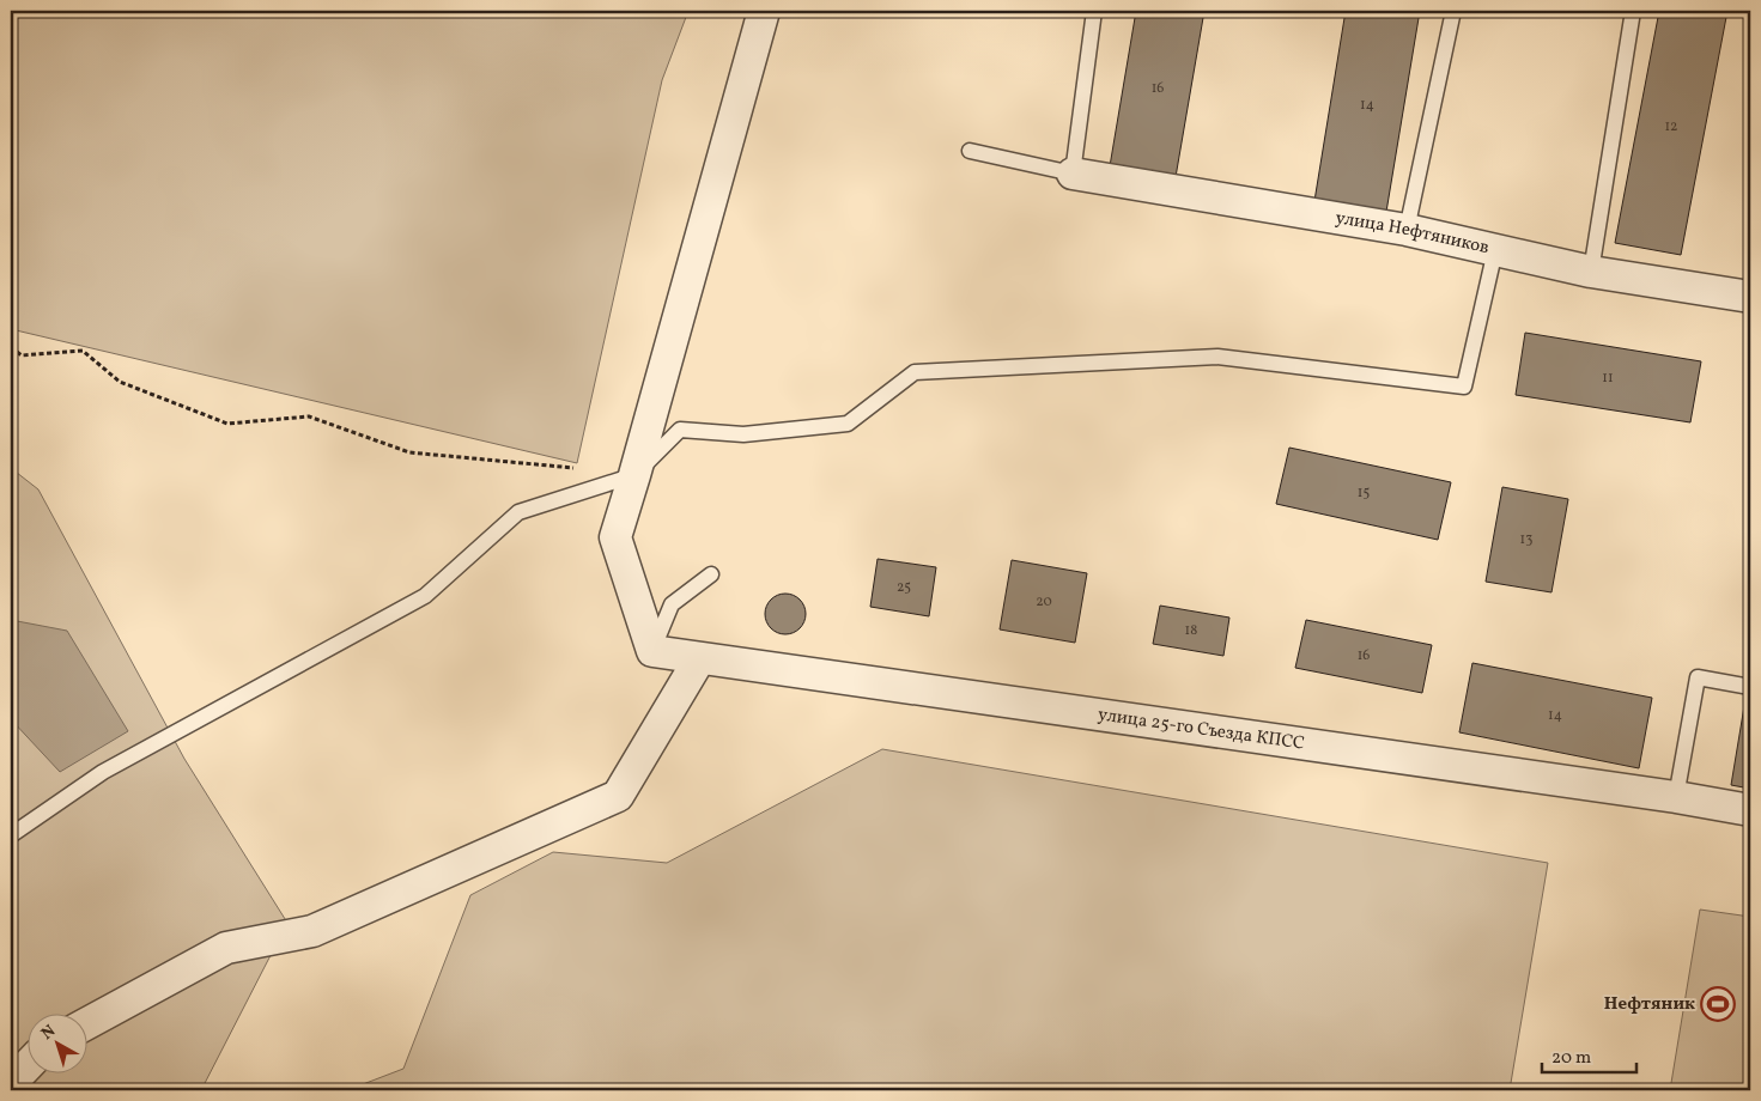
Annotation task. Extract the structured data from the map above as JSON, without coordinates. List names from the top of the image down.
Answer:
{
  "streets": {
    "street": ["улица Нефтяников", "улица 25-го Съезда КПСС"]
  },
  "places": {
    "sports": ["Нефтяник"]
  },
  "house_numbers": [
    "16",
    "14",
    "12",
    "11",
    "15",
    "13",
    "25",
    "20",
    "18",
    "16",
    "14"
  ],
  "scale_bar": "20 m",
  "north": "top left"
}
